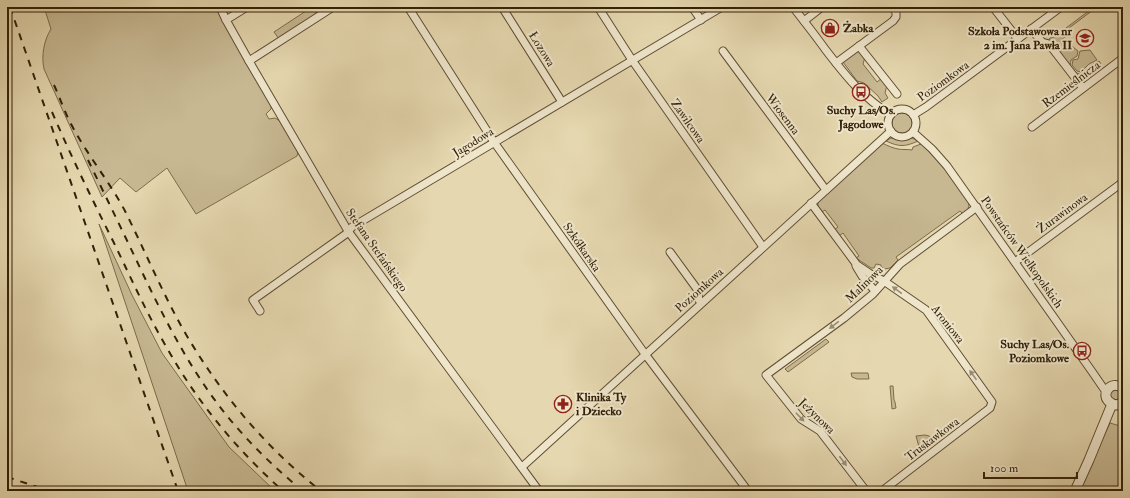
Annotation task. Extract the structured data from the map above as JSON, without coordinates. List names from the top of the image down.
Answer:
{
  "streets": {
    "street": [
      "Łozowa",
      "Poziomkowa",
      "Rzemieślnicza",
      "Wiosenna",
      "Zawilcowa",
      "Jagodowa",
      "Żurawinowa",
      "Szkółkarska",
      "Stefana Stefańskiego",
      "Powstańców Wielkopolskich",
      "Malinowa",
      "Aroniowa",
      "Jeżynowa",
      "Truskawkowa"
    ]
  },
  "crossings": [
    ["Łozowa", "Jagodowa"],
    ["Poziomkowa", "Wiosenna"],
    ["Poziomkowa", "Zawilcowa"],
    ["Poziomkowa", "Szkółkarska"],
    ["Poziomkowa", "Stefana Stefańskiego"],
    ["Poziomkowa", "Powstańców Wielkopolskich"],
    ["Poziomkowa", "Aroniowa"],
    ["Zawilcowa", "Jagodowa"],
    ["Jagodowa", "Szkółkarska"],
    ["Jagodowa", "Stefana Stefańskiego"],
    ["Żurawinowa", "Powstańców Wielkopolskich"],
    ["Powstańców Wielkopolskich", "Malinowa"],
    ["Malinowa", "Aroniowa"],
    ["Malinowa", "Jeżynowa"],
    ["Aroniowa", "Truskawkowa"]
  ],
  "one_way": ["Malinowa", "Aroniowa", "Jeżynowa"],
  "places": {
    "shop": ["Żabka"],
    "school or university": ["Szkoła Podstawowa nr 2 im. Jana Pawła II"],
    "bus stop": ["Suchy Las/Os. Jagodowe", "Suchy Las/Os. Poziomkowe"],
    "pharmacy": ["Klinika Ty i Dziecko"]
  },
  "scale_bar": "100 m"
}
